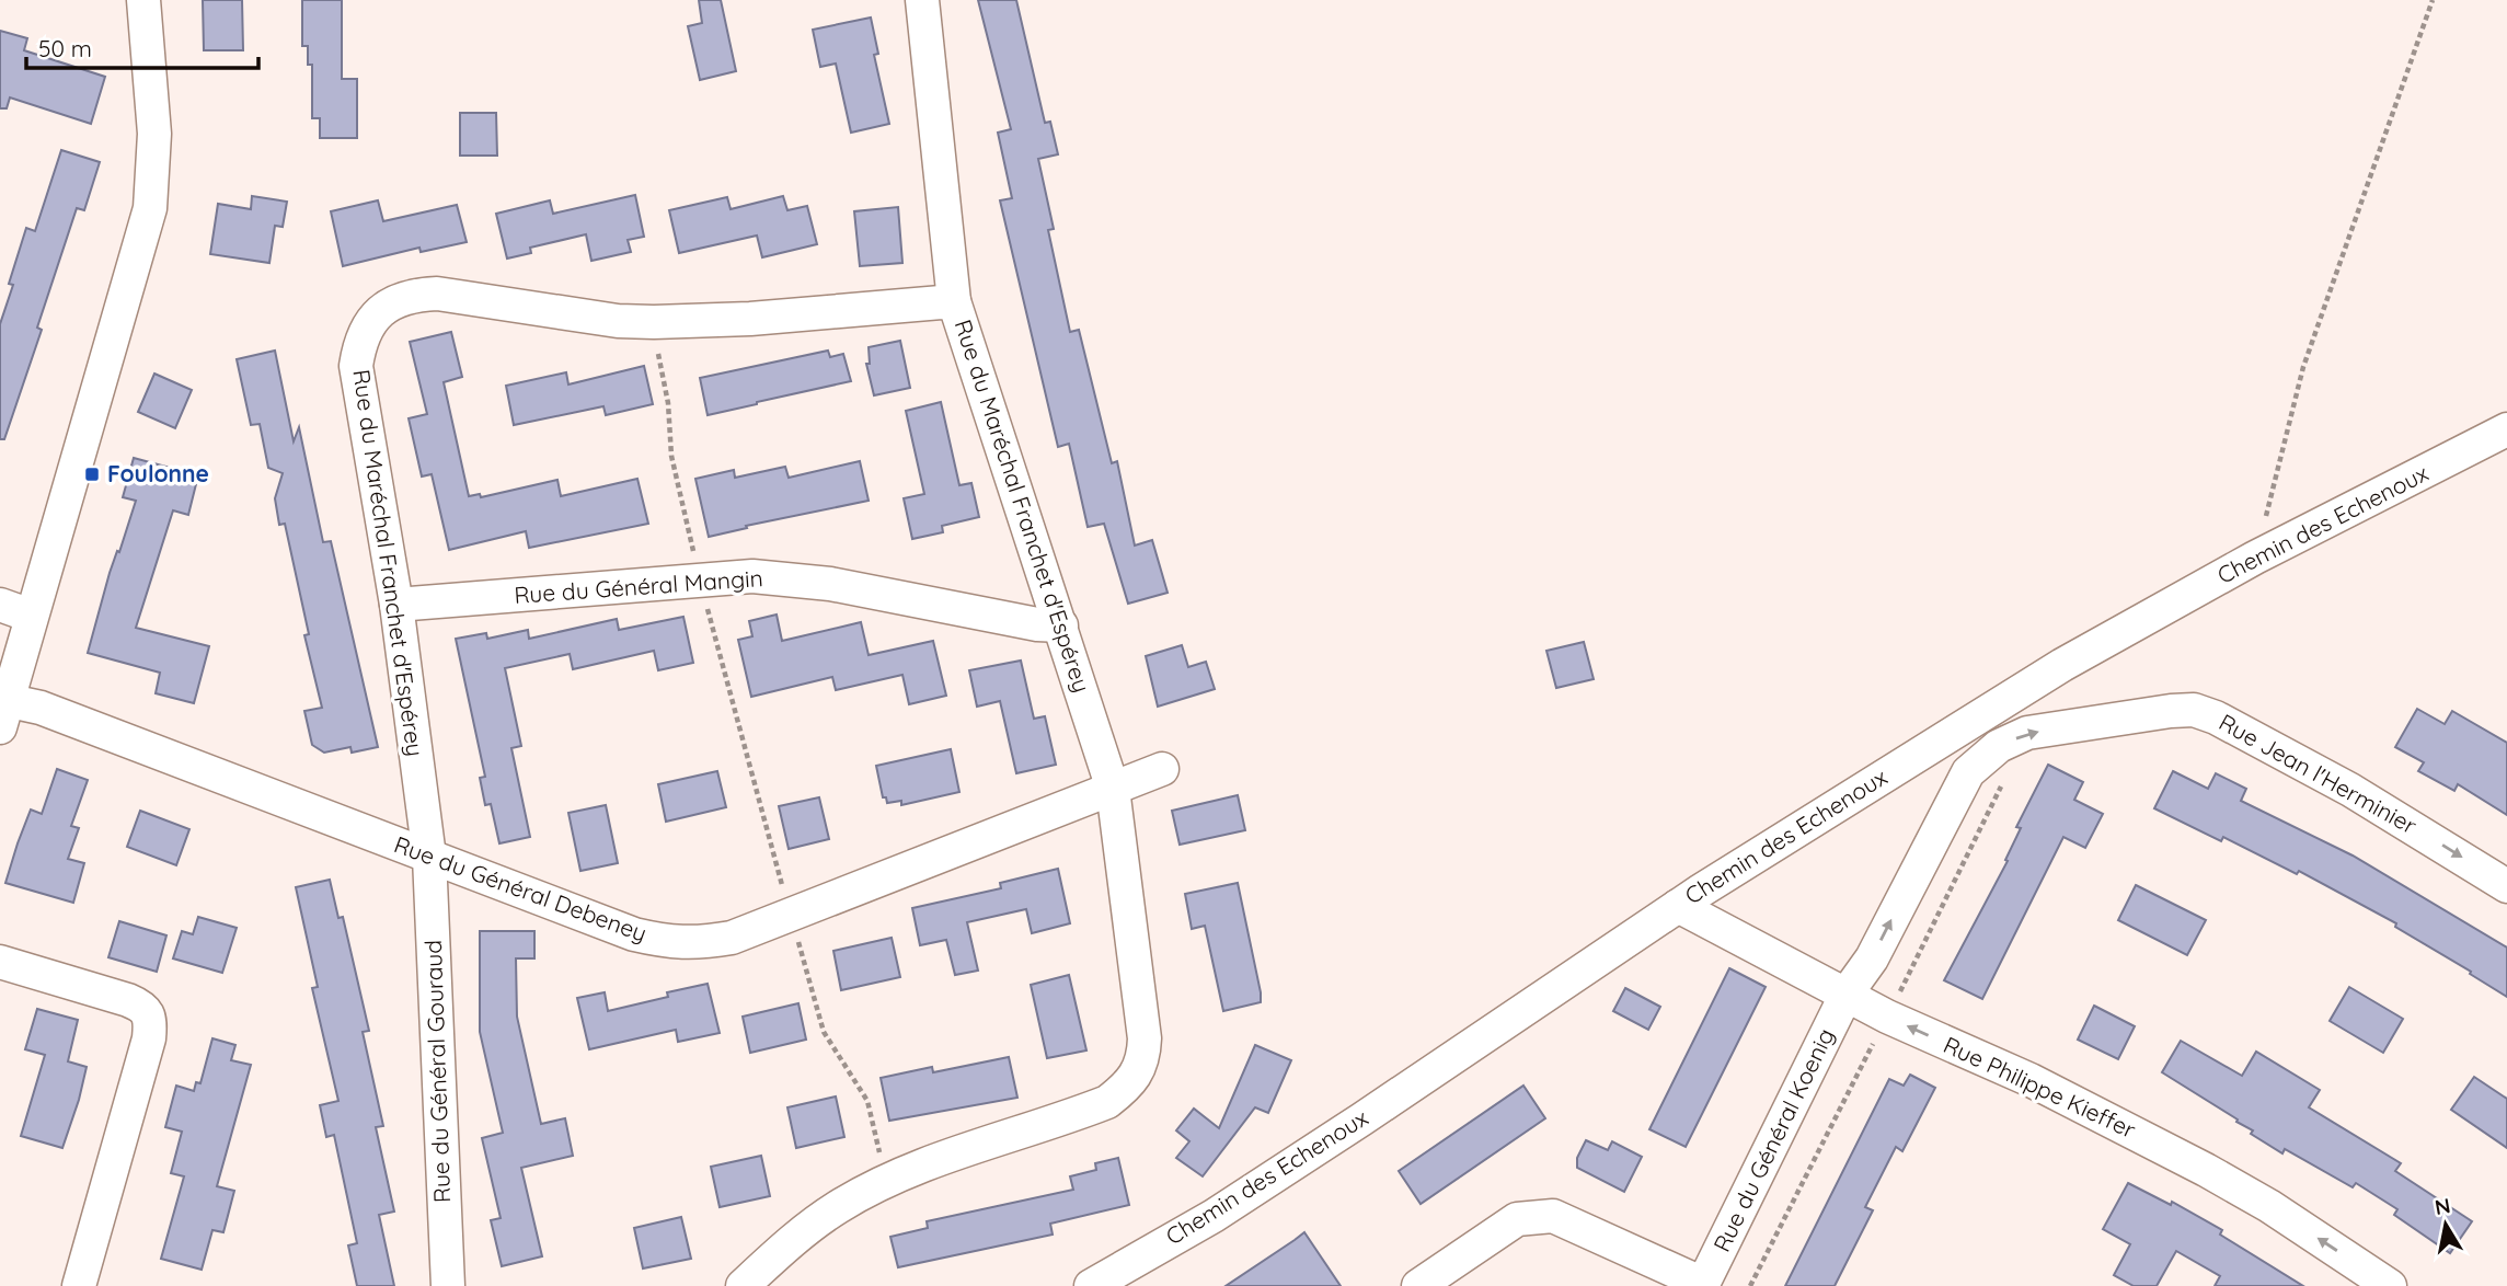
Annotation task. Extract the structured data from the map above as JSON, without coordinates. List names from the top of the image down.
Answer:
{
  "streets": {
    "street": [
      "Rue du Maréchal Franchet d'Espérey",
      "Chemin des Echenoux",
      "Rue du Général Mangin",
      "Rue Jean l'Herminier",
      "Rue du Général Debeney",
      "Rue du Général Gouraud",
      "Rue Philippe Kieffer",
      "Rue du Général Koenig"
    ]
  },
  "crossings": [
    ["Rue du Maréchal Franchet d'Espérey", "Rue du Général Mangin"],
    ["Rue du Maréchal Franchet d'Espérey", "Rue du Général Debeney"],
    ["Rue du Maréchal Franchet d'Espérey", "Rue du Général Gouraud"],
    ["Chemin des Echenoux", "Rue Philippe Kieffer"],
    ["Rue Jean l'Herminier", "Rue Philippe Kieffer"],
    ["Rue Jean l'Herminier", "Rue du Général Koenig"],
    ["Rue du Général Debeney", "Rue du Général Gouraud"],
    ["Rue Philippe Kieffer", "Rue du Général Koenig"]
  ],
  "one_way": ["Rue Philippe Kieffer"],
  "places": {
    "transit": ["Foulonne"]
  },
  "scale_bar": "50 m",
  "north": "top"
}
